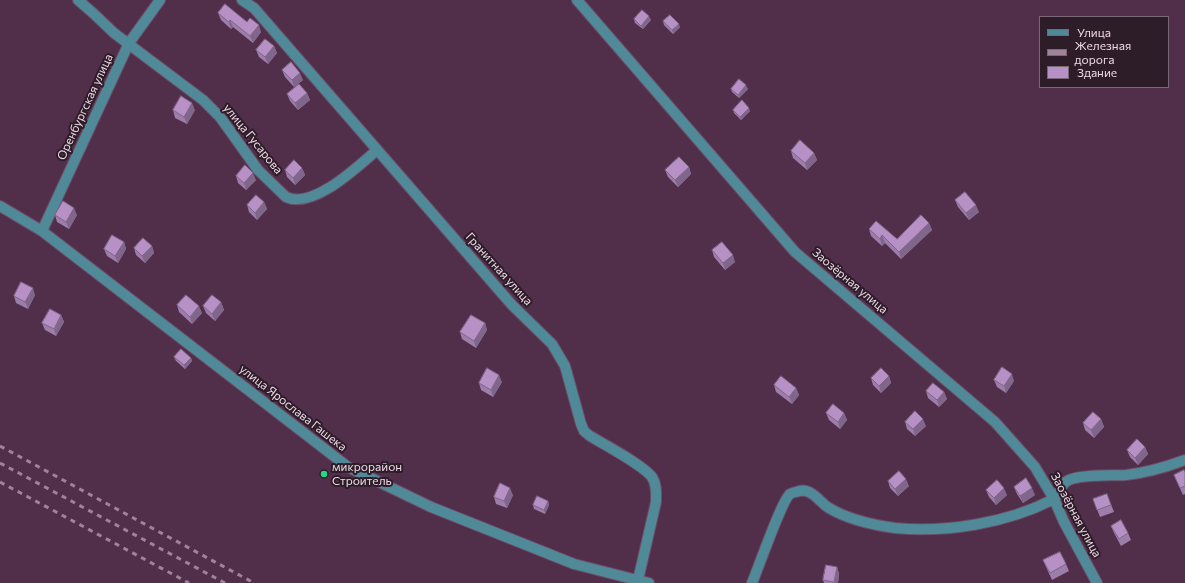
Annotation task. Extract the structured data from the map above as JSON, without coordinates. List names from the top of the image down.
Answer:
{
  "streets": {
    "street": [
      "Оренбургская улица",
      "улица Гусарова",
      "Гранитная улица",
      "Заозёрная улица",
      "улица Ярослава Гашека"
    ]
  },
  "crossings": [
    ["Оренбургская улица", "улица Гусарова"],
    ["Оренбургская улица", "улица Ярослава Гашека"],
    ["улица Гусарова", "Гранитная улица"],
    ["Гранитная улица", "улица Ярослава Гашека"]
  ],
  "places": ["микрорайон Строитель"],
  "legend": ["Улица", "Железная дорога", "Здание"]
}
